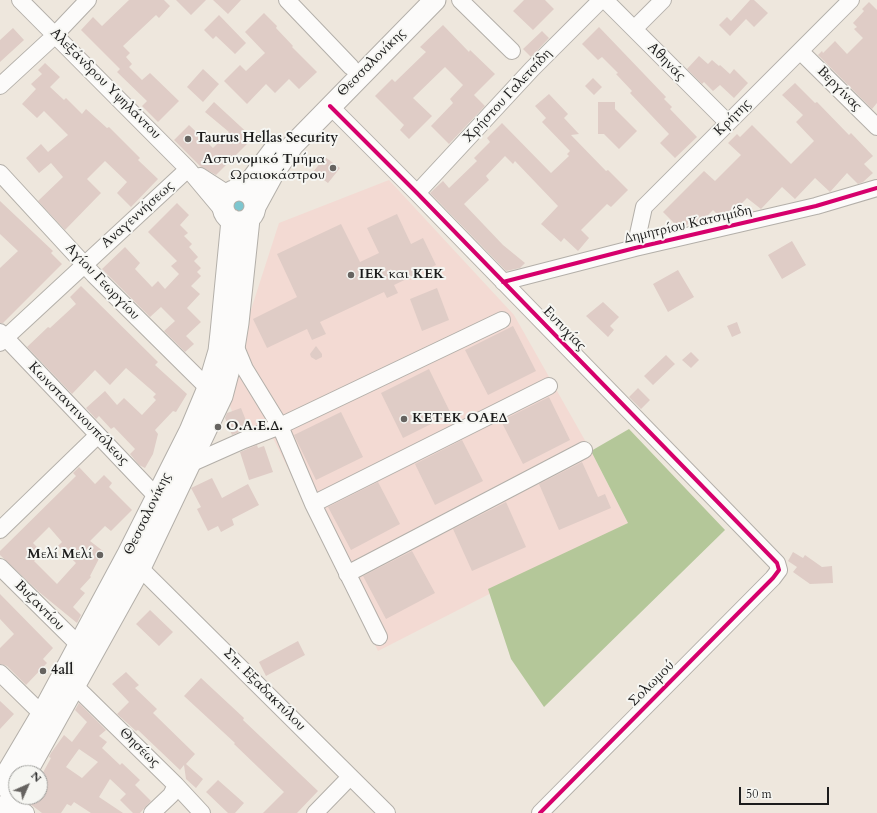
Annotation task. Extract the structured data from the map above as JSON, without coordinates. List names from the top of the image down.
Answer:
{
  "streets": {
    "main road": ["Θεσσαλονίκης"],
    "street": [
      "Αθηνάς",
      "Αλεξάνδρου Υψηλάντου",
      "Βεργίνας",
      "Χρήστου Γαλετσίδη",
      "Κρήτης",
      "Αναγεννήσεως",
      "Δημητρίου Κατσιμίδη",
      "Αγίου Γεωργίου",
      "Ευτυχίας",
      "Κωνσταντινουπόλεως",
      "Βυζαντίου",
      "Σολωμού",
      "Σπ. Εξαδακτύλου",
      "Θησέως"
    ]
  },
  "crossings": [
    ["Αθηνάς", "Κρήτης"],
    ["Θεσσαλονίκης", "Αλεξάνδρου Υψηλάντου"],
    ["Θεσσαλονίκης", "Αγίου Γεωργίου"],
    ["Θεσσαλονίκης", "Ευτυχίας"],
    ["Θεσσαλονίκης", "Κωνσταντινουπόλεως"],
    ["Θεσσαλονίκης", "Βυζαντίου"],
    ["Θεσσαλονίκης", "Σπ. Εξαδακτύλου"],
    ["Θεσσαλονίκης", "Θησέως"],
    ["Αλεξάνδρου Υψηλάντου", "Αναγεννήσεως"],
    ["Βεργίνας", "Κρήτης"],
    ["Χρήστου Γαλετσίδη", "Ευτυχίας"],
    ["Κρήτης", "Δημητρίου Κατσιμίδη"],
    ["Αναγεννήσεως", "Αγίου Γεωργίου"],
    ["Αναγεννήσεως", "Κωνσταντινουπόλεως"],
    ["Δημητρίου Κατσιμίδη", "Ευτυχίας"],
    ["Ευτυχίας", "Σολωμού"]
  ],
  "places": [
    "Taurus Hellas Security",
    "Αστυνομικό Τμήμα Ωραιοκάστρου",
    "ΙΕΚ και ΚΕΚ",
    "ΚΕΤΕΚ ΟΑΕΔ",
    "Ο.Α.Ε.Δ.",
    "Μελί Μελί",
    "4all"
  ],
  "scale_bar": "50 m",
  "north": "top right"
}
